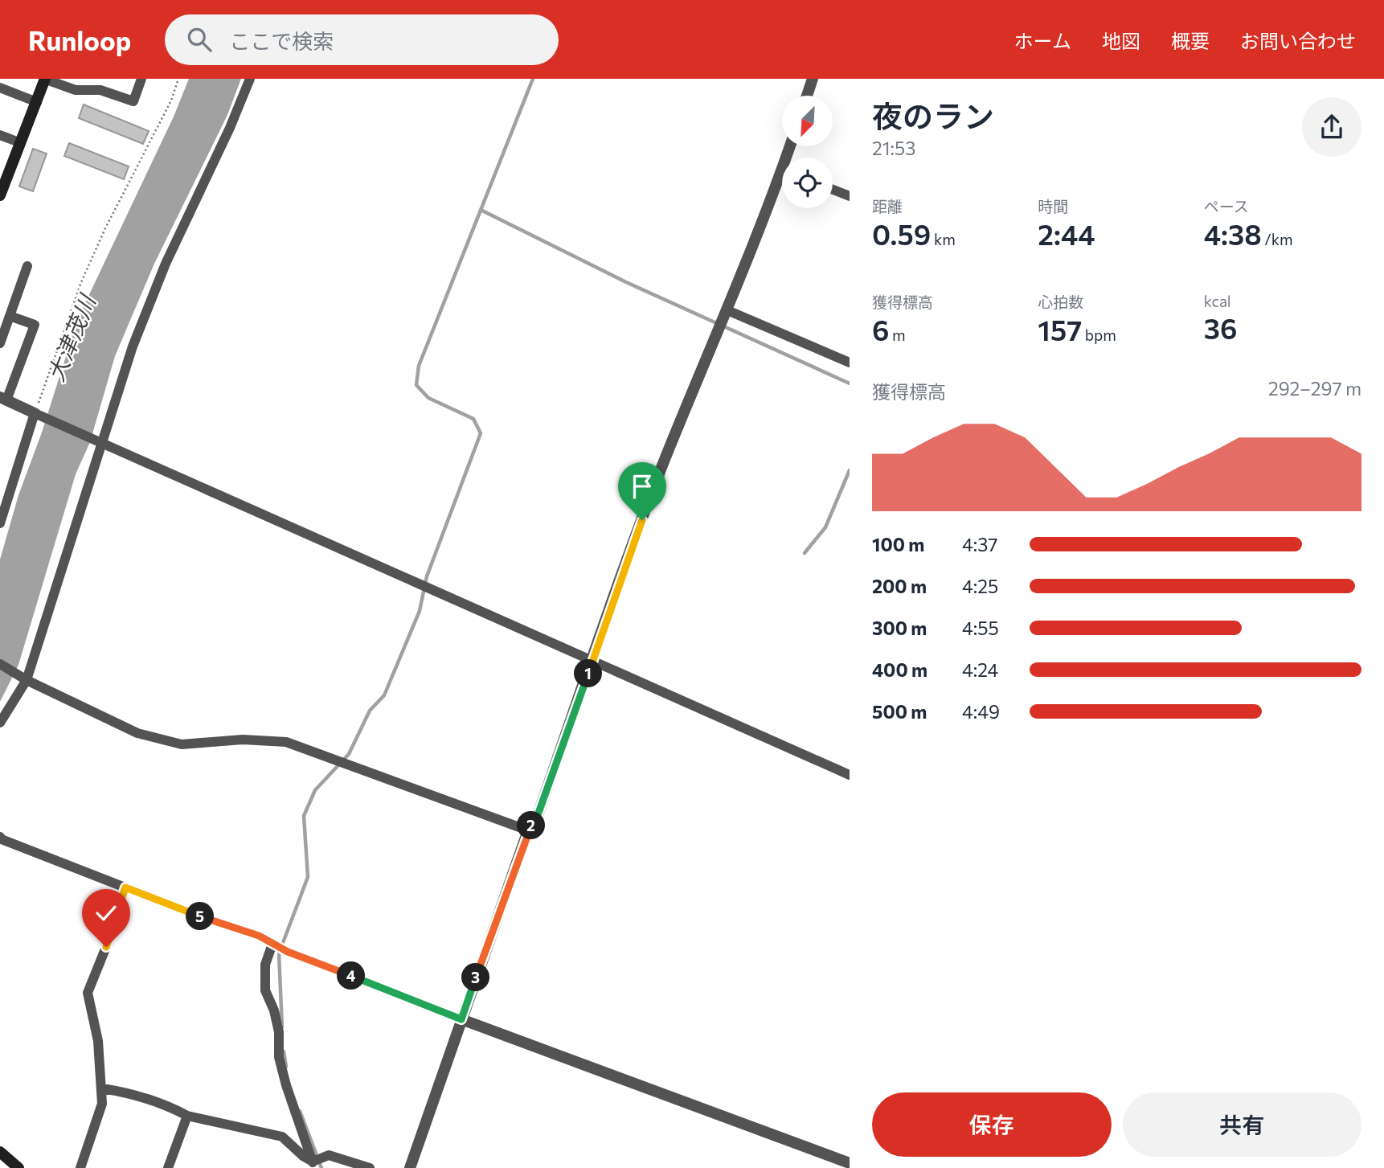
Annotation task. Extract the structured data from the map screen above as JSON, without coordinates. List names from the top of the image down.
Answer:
{
  "water": ["大津茂川"],
  "north": "bottom left",
  "page": {
    "header": "Runloop",
    "search": "ここで検索",
    "nav": [
      "ホーム",
      "地図",
      "概要",
      "お問い合わせ"
    ],
    "heading": ["夜のラン", "21:53"],
    "stats": [
      ["距離", "0.59 km"],
      ["時間", "2:44"],
      ["ペース", "4:38 /km"],
      ["獲得標高", "6 m"],
      ["心拍数", "157 bpm"],
      ["kcal", "36"]
    ],
    "chart": ["獲得標高", "292–297 m"],
    "list": [
      {
        "name": "100 m",
        "note": "4:37"
      },
      {
        "name": "200 m",
        "note": "4:25"
      },
      {
        "name": "300 m",
        "note": "4:55"
      },
      {
        "name": "400 m",
        "note": "4:24"
      },
      {
        "name": "500 m",
        "note": "4:49"
      }
    ],
    "pins": [
      "1",
      "2",
      "5",
      "4",
      "3"
    ],
    "buttons": ["保存", "共有"]
  }
}
